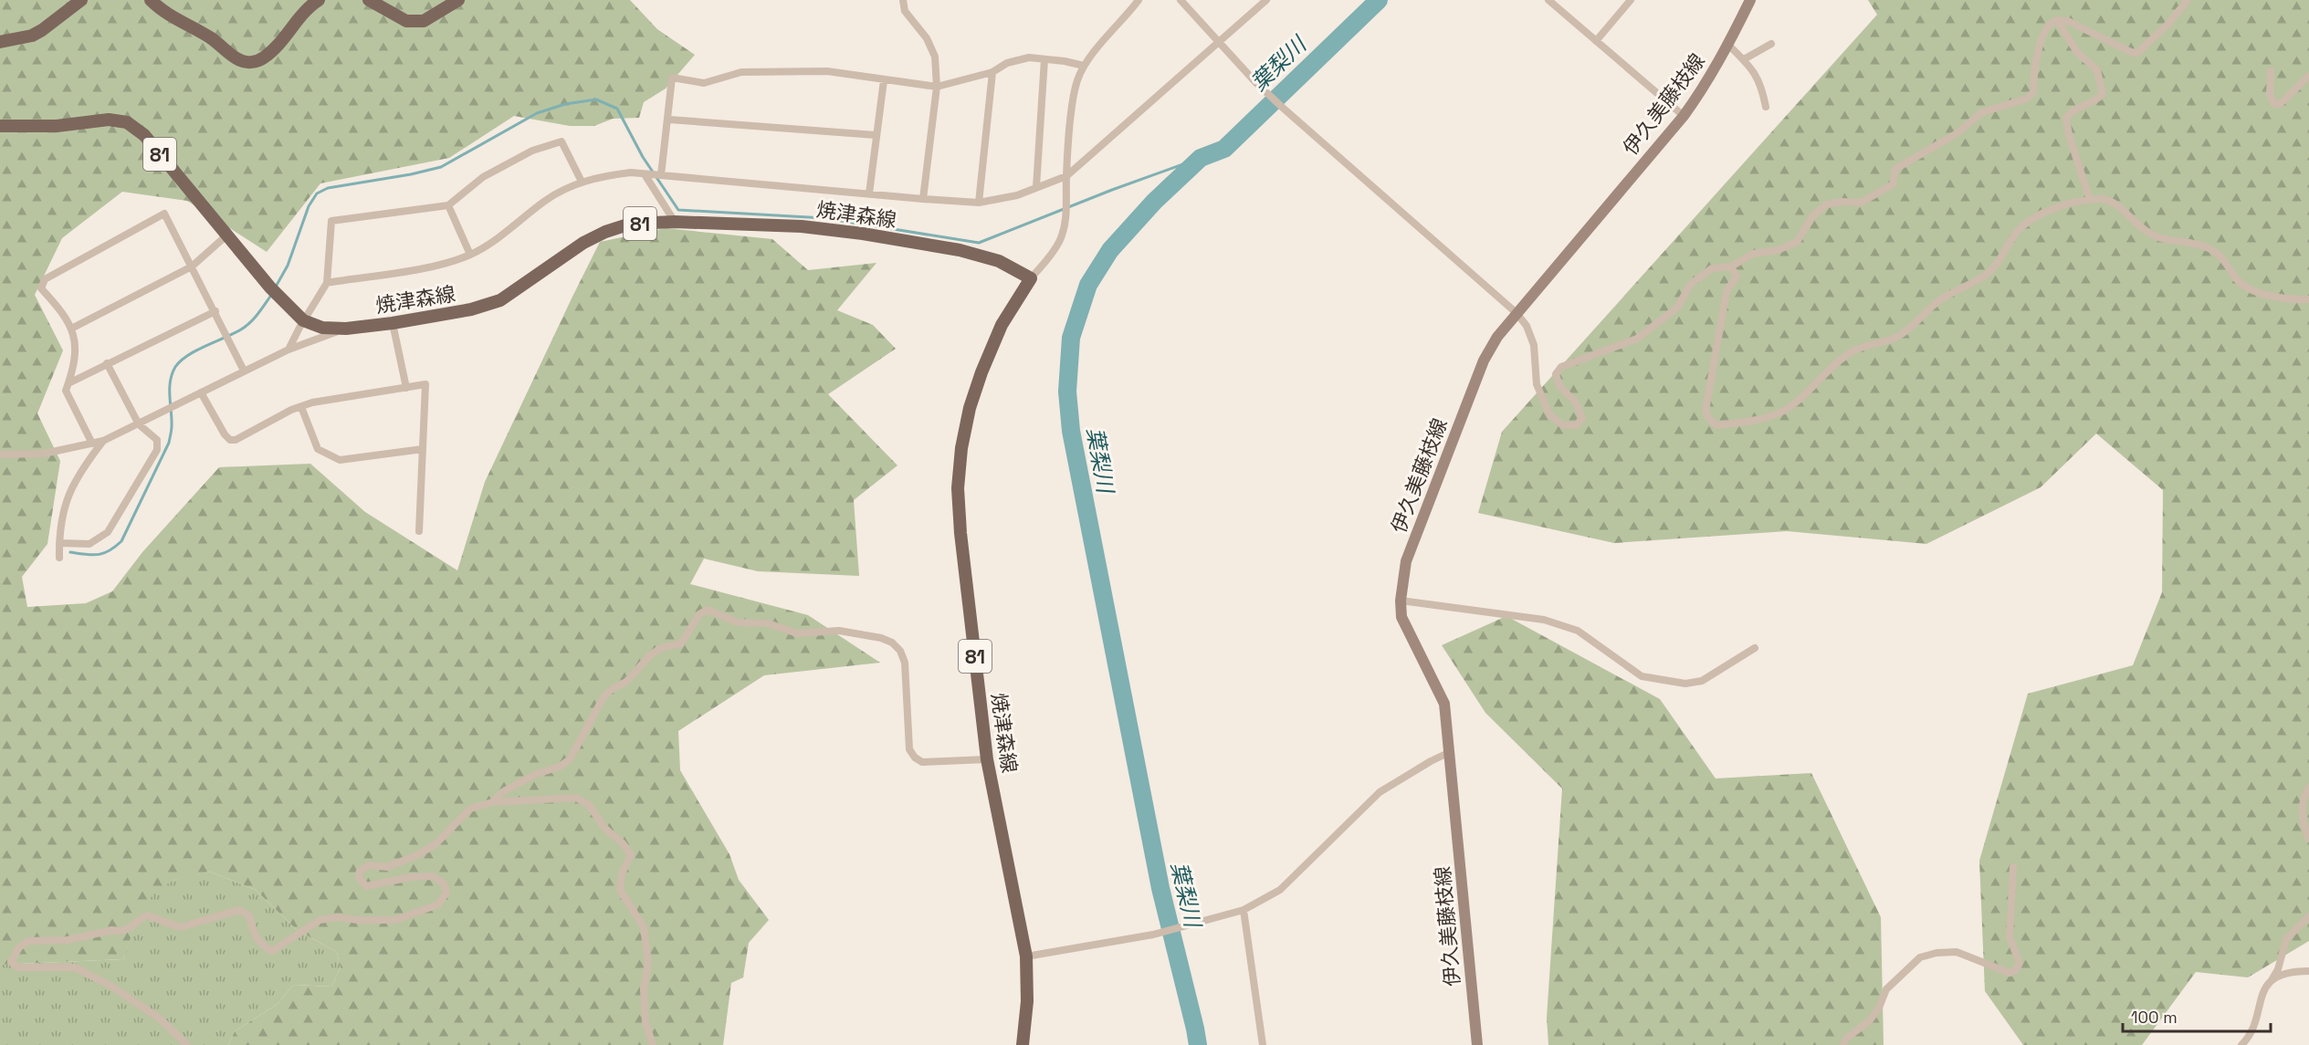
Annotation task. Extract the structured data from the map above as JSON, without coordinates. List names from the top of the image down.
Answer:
{
  "streets": {
    "main road": ["伊久美藤枝線", "81", "焼津森線"]
  },
  "water": ["葉梨川"],
  "scale_bar": "100 m"
}
